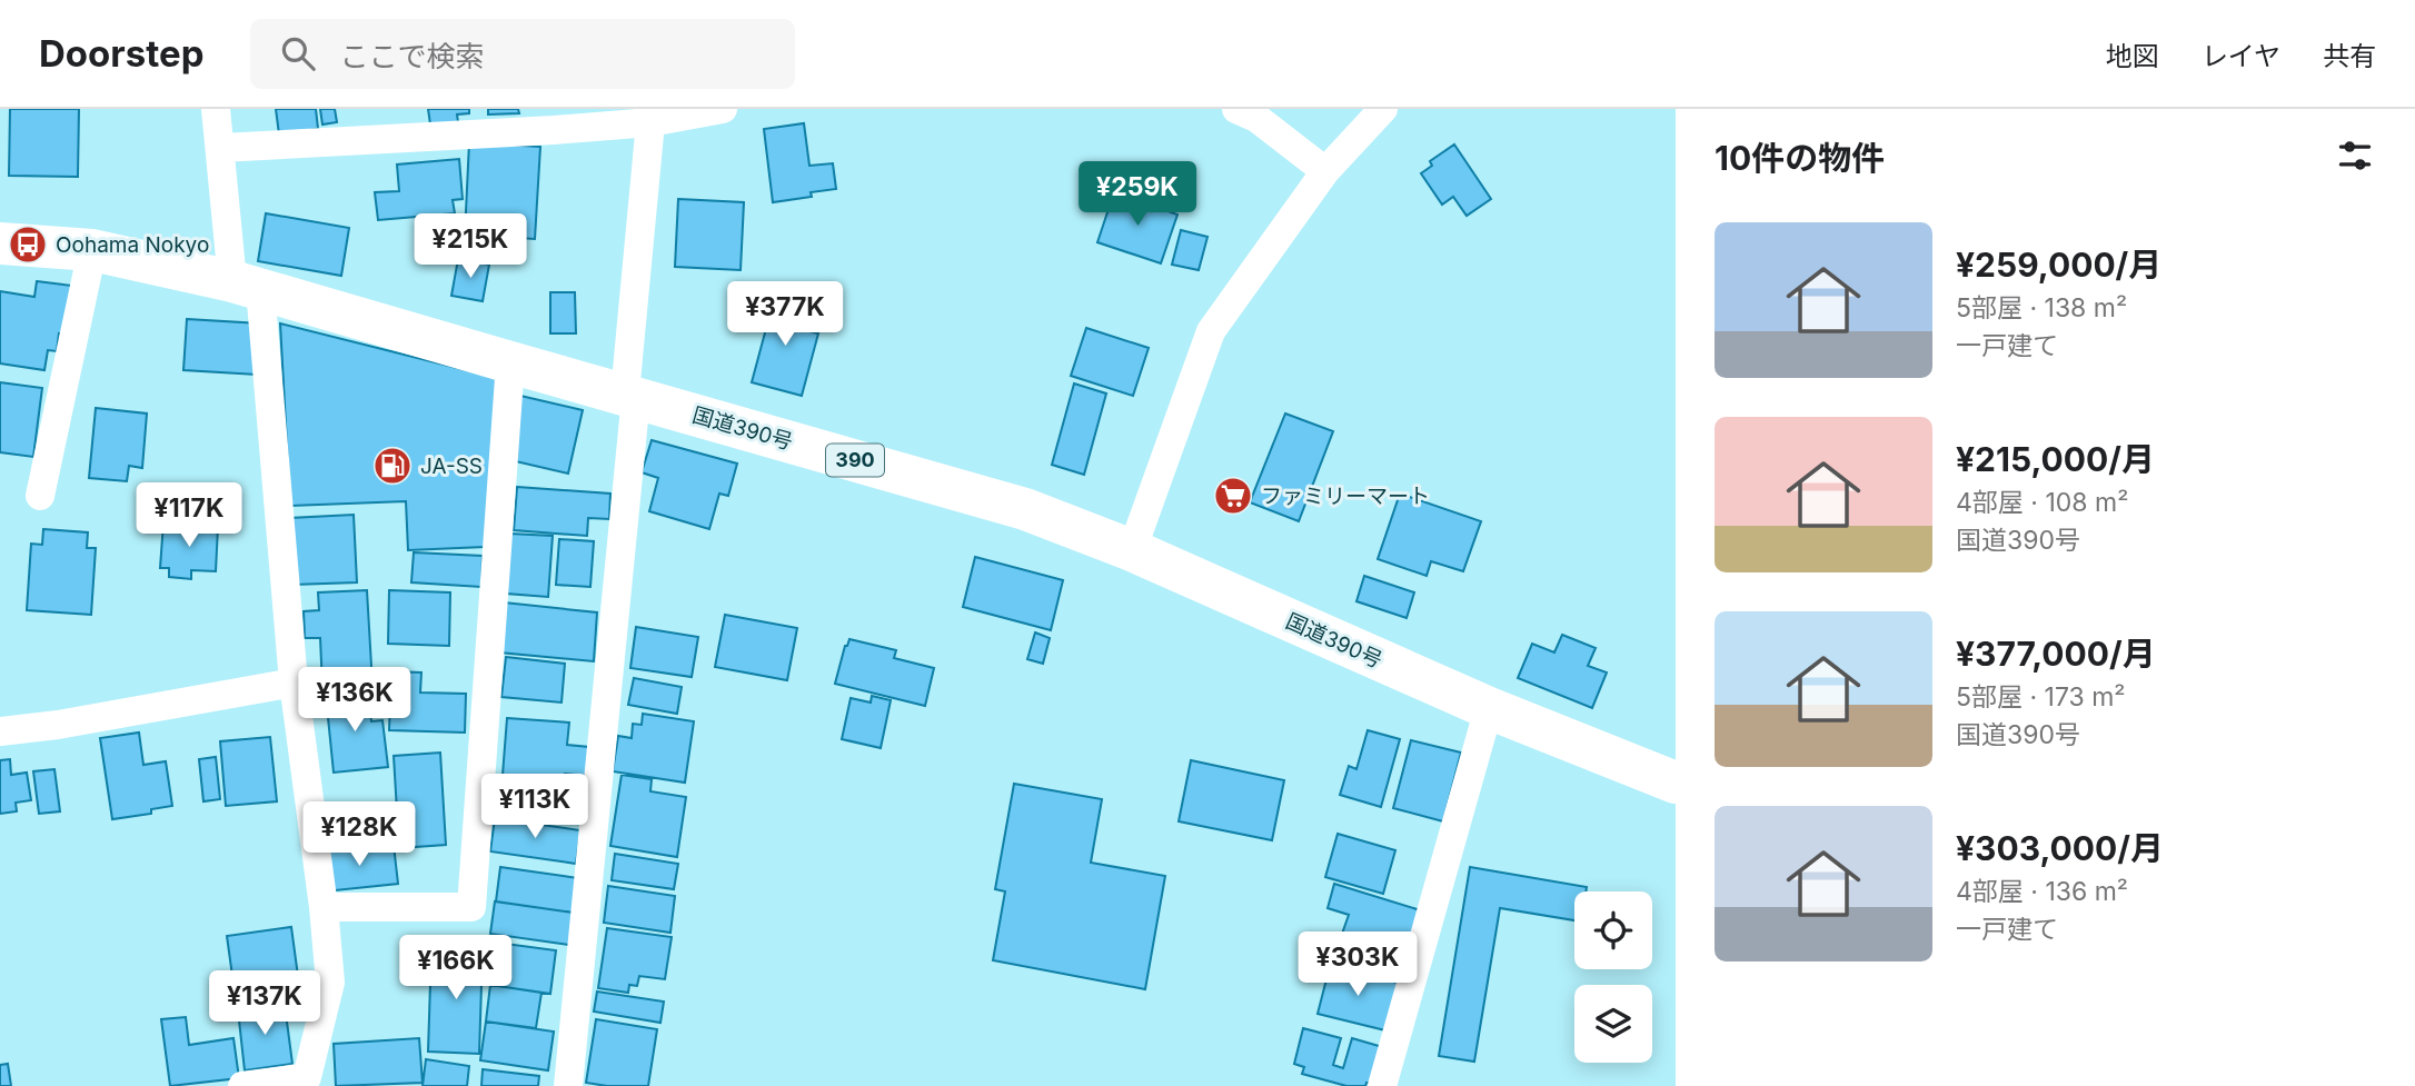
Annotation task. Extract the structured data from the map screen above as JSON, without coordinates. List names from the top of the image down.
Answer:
{
  "streets": {
    "highway": ["国道390号", "390"]
  },
  "places": {
    "bus stop": ["Oohama Nokyo"],
    "fuel station": ["JA-SS"],
    "supermarket": ["ファミリーマート"]
  },
  "page": {
    "header": "Doorstep",
    "search": "ここで検索",
    "nav": ["地図", "レイヤ", "共有"],
    "heading": "10件の物件",
    "price": [
      "¥259K",
      "¥215K",
      "¥377K",
      "¥117K",
      "¥136K",
      "¥113K",
      "¥128K",
      "¥303K",
      "¥166K",
      "¥137K"
    ],
    "list": [
      {
        "name": "¥259,000/月",
        "note": "5部屋 · 138 m² · 一戸建て"
      },
      {
        "name": "¥215,000/月",
        "note": "4部屋 · 108 m² · 国道390号"
      },
      {
        "name": "¥377,000/月",
        "note": "5部屋 · 173 m² · 国道390号"
      },
      {
        "name": "¥303,000/月",
        "note": "4部屋 · 136 m² · 一戸建て"
      }
    ]
  }
}
